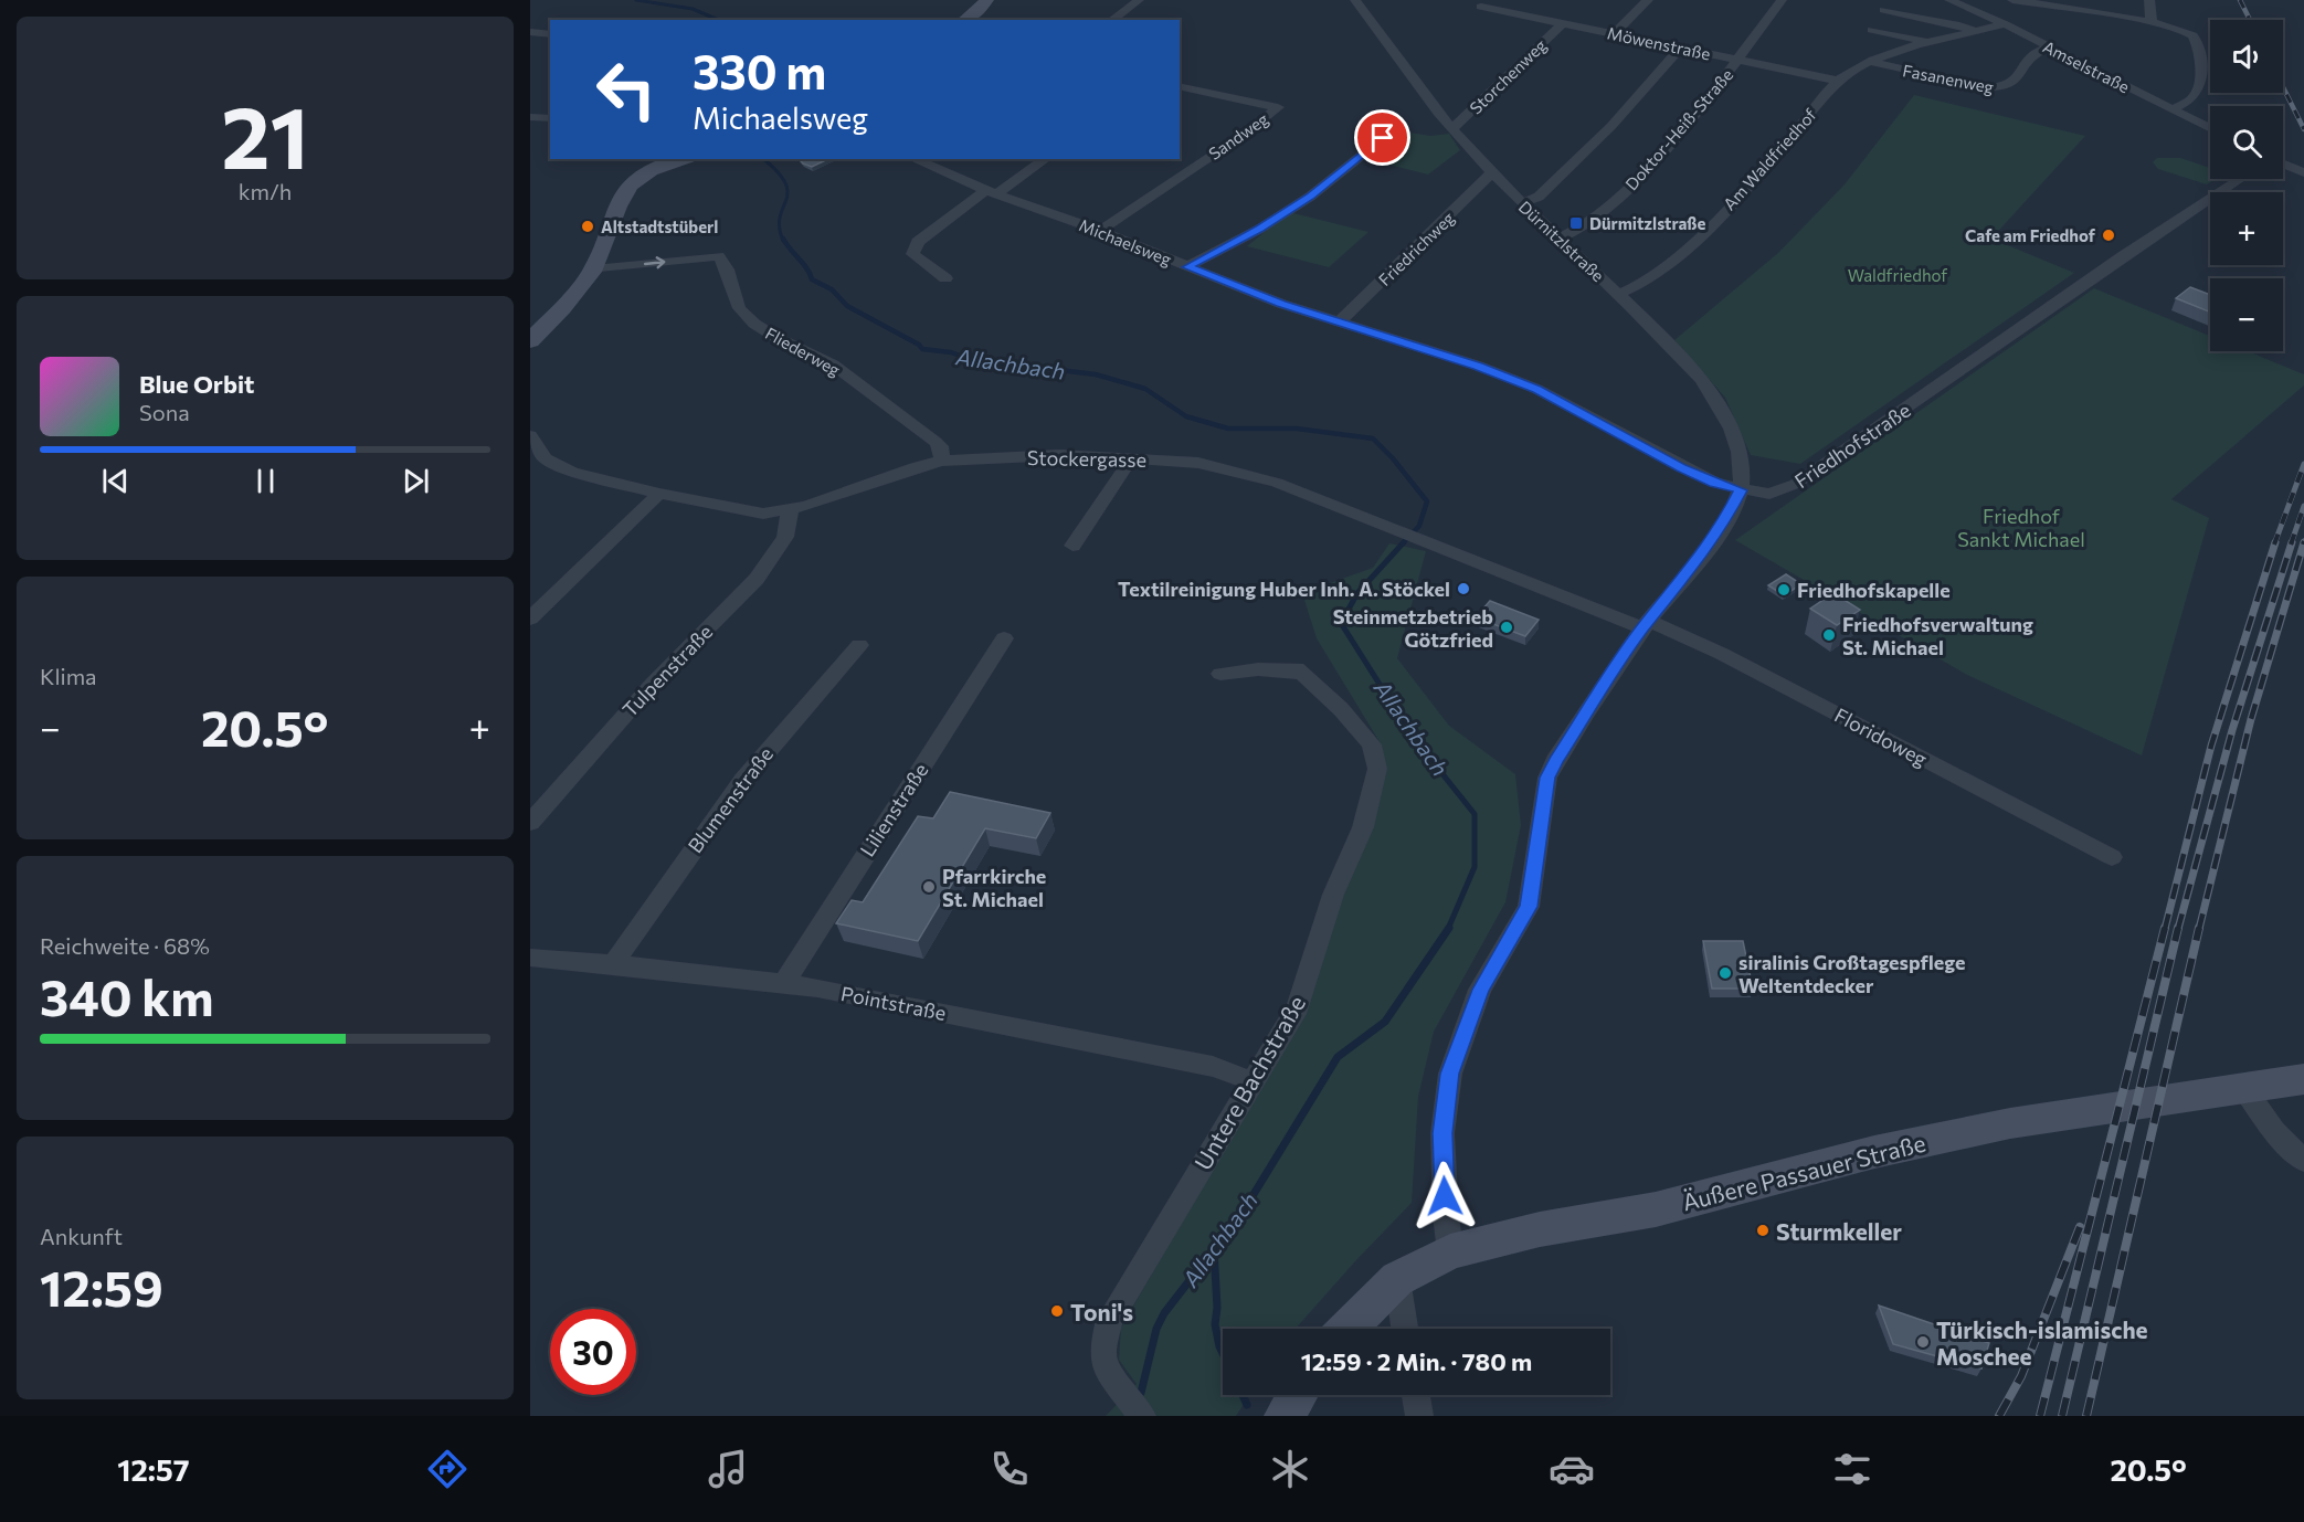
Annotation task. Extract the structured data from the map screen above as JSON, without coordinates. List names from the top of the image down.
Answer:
{
  "streets": {
    "main road": ["Äußere Passauer Straße"],
    "street": [
      "Möwenstraße",
      "Amselstraße",
      "Storchenweg",
      "Fasanenweg",
      "Doktor-Heiß-Straße",
      "Sandweg",
      "Am Waldfriedhof",
      "Dürnitzlstraße",
      "Michaelsweg",
      "Friedrichweg",
      "Fliederweg",
      "Friedhofstraße",
      "Stockergasse",
      "Tulpenstraße",
      "Floridoweg",
      "Blumenstraße",
      "Lilienstraße",
      "Pointstraße",
      "Untere Bachstraße"
    ]
  },
  "crossings": [
    ["Möwenstraße", "Storchenweg"],
    ["Möwenstraße", "Doktor-Heiß-Straße"],
    ["Möwenstraße", "Am Waldfriedhof"],
    ["Amselstraße", "Fasanenweg"],
    ["Amselstraße", "Am Waldfriedhof"],
    ["Storchenweg", "Dürnitzlstraße"],
    ["Fasanenweg", "Am Waldfriedhof"],
    ["Doktor-Heiß-Straße", "Dürnitzlstraße"],
    ["Sandweg", "Michaelsweg"],
    ["Am Waldfriedhof", "Dürnitzlstraße"],
    ["Dürnitzlstraße", "Michaelsweg"],
    ["Dürnitzlstraße", "Friedrichweg"],
    ["Dürnitzlstraße", "Friedhofstraße"],
    ["Michaelsweg", "Friedrichweg"],
    ["Michaelsweg", "Friedhofstraße"],
    ["Fliederweg", "Stockergasse"],
    ["Stockergasse", "Tulpenstraße"],
    ["Stockergasse", "Floridoweg"],
    ["Blumenstraße", "Pointstraße"],
    ["Lilienstraße", "Pointstraße"],
    ["Pointstraße", "Untere Bachstraße"]
  ],
  "one_way": ["Fliederweg"],
  "water": ["Allachbach"],
  "parks": ["Waldfriedhof", "Friedhof Sankt Michael"],
  "places": {
    "transit": ["Dürmitzlstraße"],
    "other": [
      "Altstadtstüberl",
      "Cafe am Friedhof",
      "Textilreinigung Huber Inh. A. Stöckel",
      "Friedhofskapelle",
      "Steinmetzbetrieb Götzfried",
      "Friedhofsverwaltung St. Michael",
      "Pfarrkirche St. Michael",
      "siralinis Großtagespflege Weltentdecker",
      "Sturmkeller",
      "Toni's",
      "Türkisch-islamische Moschee"
    ]
  },
  "page": {
    "tile": [
      ["21", "km/h"],
      "Klima",
      ["Reichweite · 68%", "340 km"],
      ["Ankunft", "12:59"]
    ],
    "map_buttons": ["+", "−"],
    "turn": ["330 m", "Michaelsweg"],
    "song": ["Blue Orbit", "Sona"],
    "heat": ["−", "20.5°", "+"],
    "limit": "30",
    "trip": "12:59 · 2 Min. · 780 m",
    "tabs": ["12:57", "20.5°"]
  }
}
